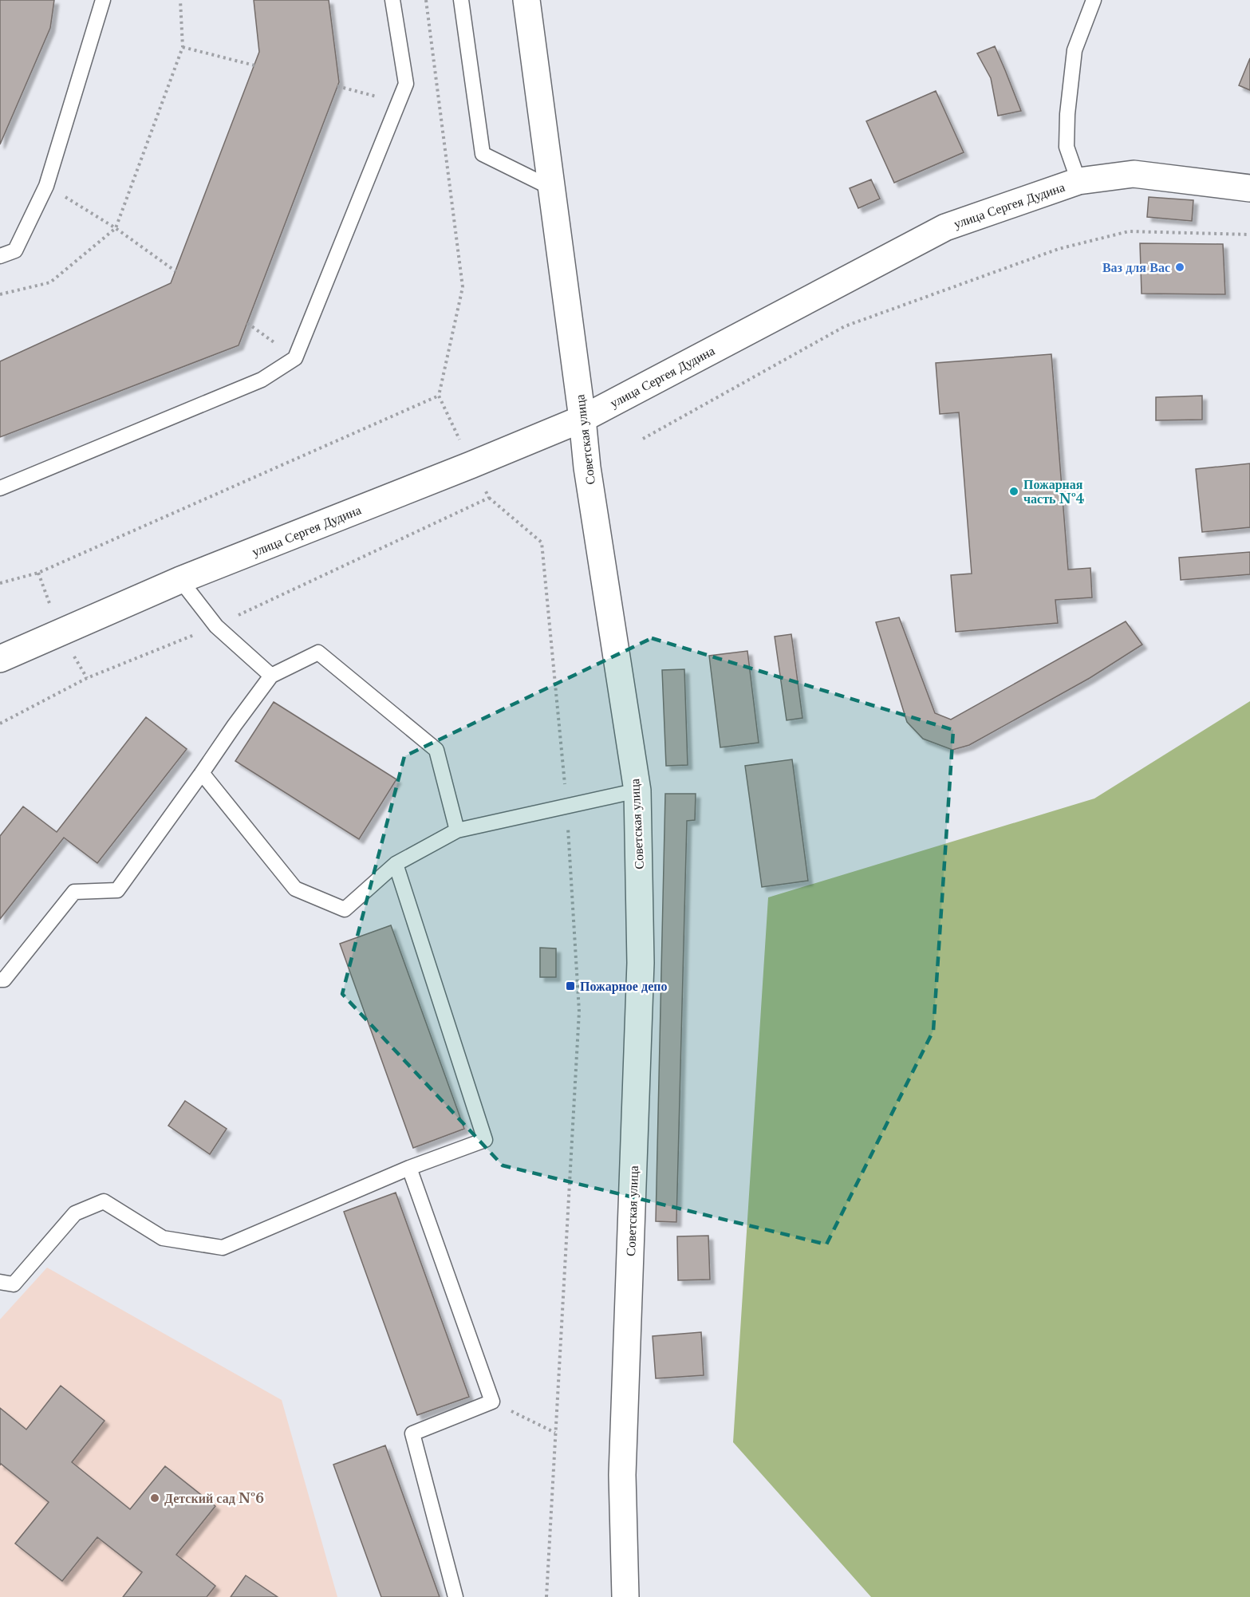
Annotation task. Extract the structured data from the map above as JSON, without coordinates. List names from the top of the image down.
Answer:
{
  "streets": {
    "street": ["улица Сергея Дудина", "Советская улица"]
  },
  "crossings": [
    ["улица Сергея Дудина", "Советская улица"]
  ],
  "places": {
    "other": ["Ваз для Вас", "Пожарная часть №4", "Детский сад №6"],
    "transit": ["Пожарное депо"]
  }
}
